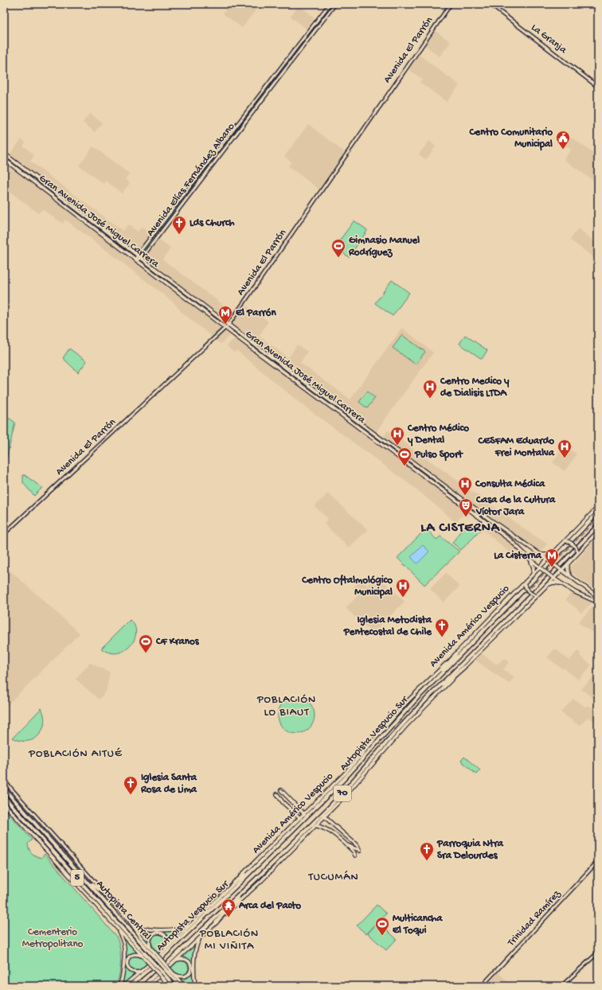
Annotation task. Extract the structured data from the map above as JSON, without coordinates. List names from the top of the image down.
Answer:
{
  "streets": {
    "highway": [
      "Autopista Vespucio Sur",
      "70",
      "5",
      "Autopista Central"
    ],
    "main road": [
      "La Granja",
      "Avenida El Parrón",
      "Avenida Elías Fernández Albano",
      "Gran Avenida José Miguel Carrera",
      "Avenida Américo Vespucio",
      "Trinidad Ramírez"
    ]
  },
  "crossings": [
    ["Avenida El Parrón", "Gran Avenida José Miguel Carrera"],
    ["Avenida Elías Fernández Albano", "Gran Avenida José Miguel Carrera"],
    ["Gran Avenida José Miguel Carrera", "Avenida Américo Vespucio"]
  ],
  "districts": [
    "LA CISTERNA",
    "POBLACIÓN LO BIAUT",
    "POBLACIÓN AITUÉ",
    "TUCUMÁN",
    "POBLACIÓN MI VIÑITA"
  ],
  "parks": ["Cementerio Metropolitano"],
  "places": {
    "public building": ["Centro Comunitario Municipal"],
    "church": [
      "Lds Church",
      "Iglesia Metodista Pentecostal de Chile",
      "Iglesia Santa Rosa de Lima",
      "Parroquia Ntra Sra Delourdes"
    ],
    "sports": [
      "Gimnasio Manuel Rodríguez",
      "Pulso Sport",
      "CF Kranos",
      "Multicancha El Toqui"
    ],
    "metro station": ["El Parrón", "La Cisterna"],
    "hospital": [
      "Centro Medico y de Dialisis LTDA",
      "Centro Médico y Dental",
      "CESFAM Eduardo Frei Montalva",
      "Consulta Médica",
      "Centro Oftalmológico Municipal"
    ],
    "theatre": ["Casa de la Cultura Víctor Jara"],
    "temple": ["Arca del Pacto"]
  }
}
